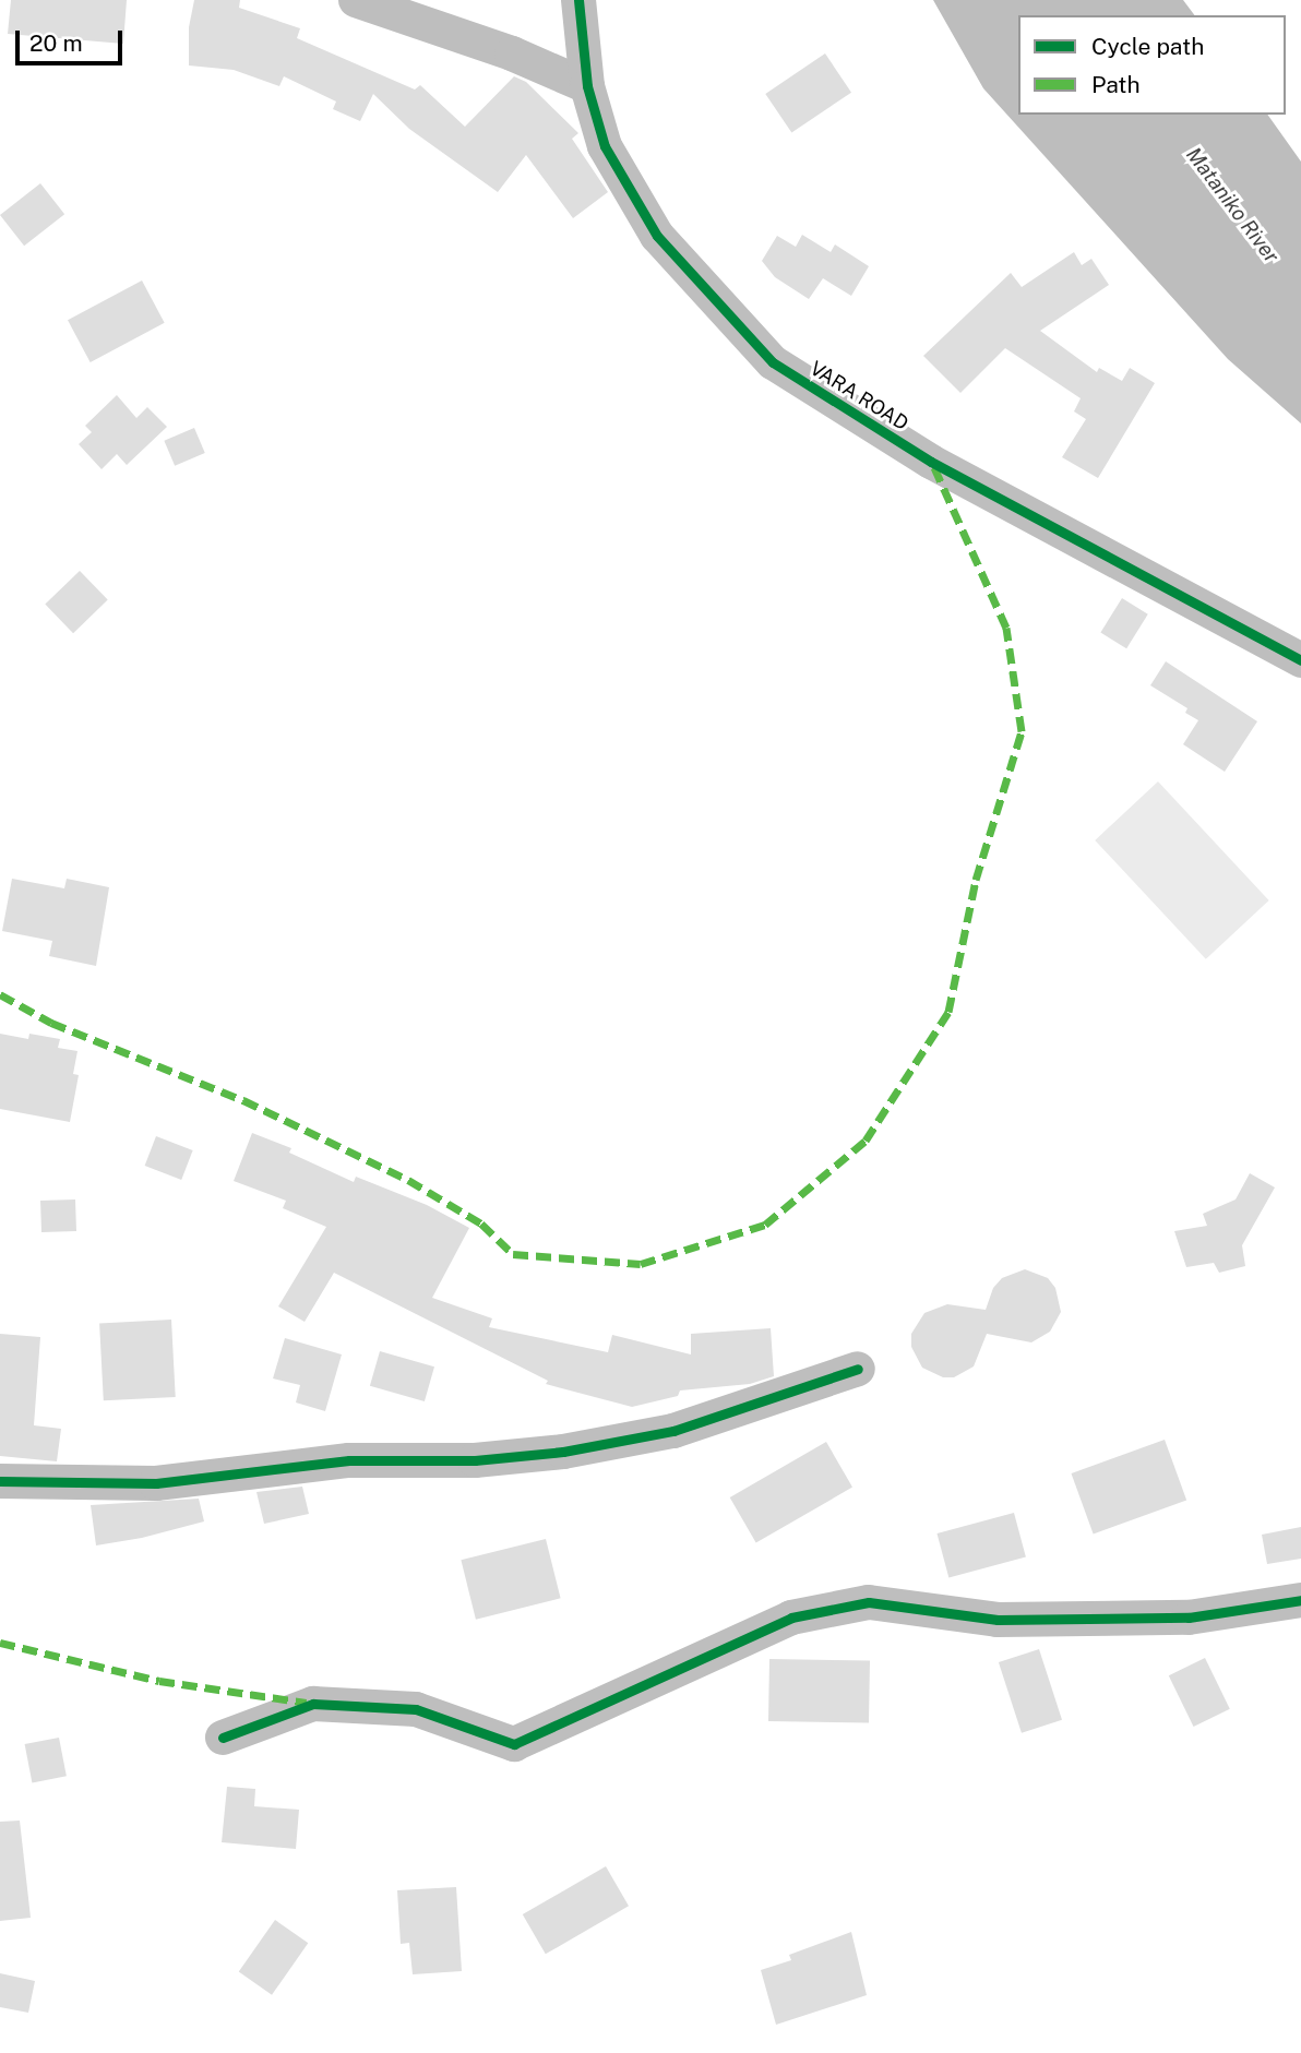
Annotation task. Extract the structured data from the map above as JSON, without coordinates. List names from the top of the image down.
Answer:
{
  "streets": {
    "street": ["VARA ROAD"]
  },
  "water": ["Mataniko River"],
  "legend": ["Cycle path", "Path"],
  "scale_bar": "20 m"
}
